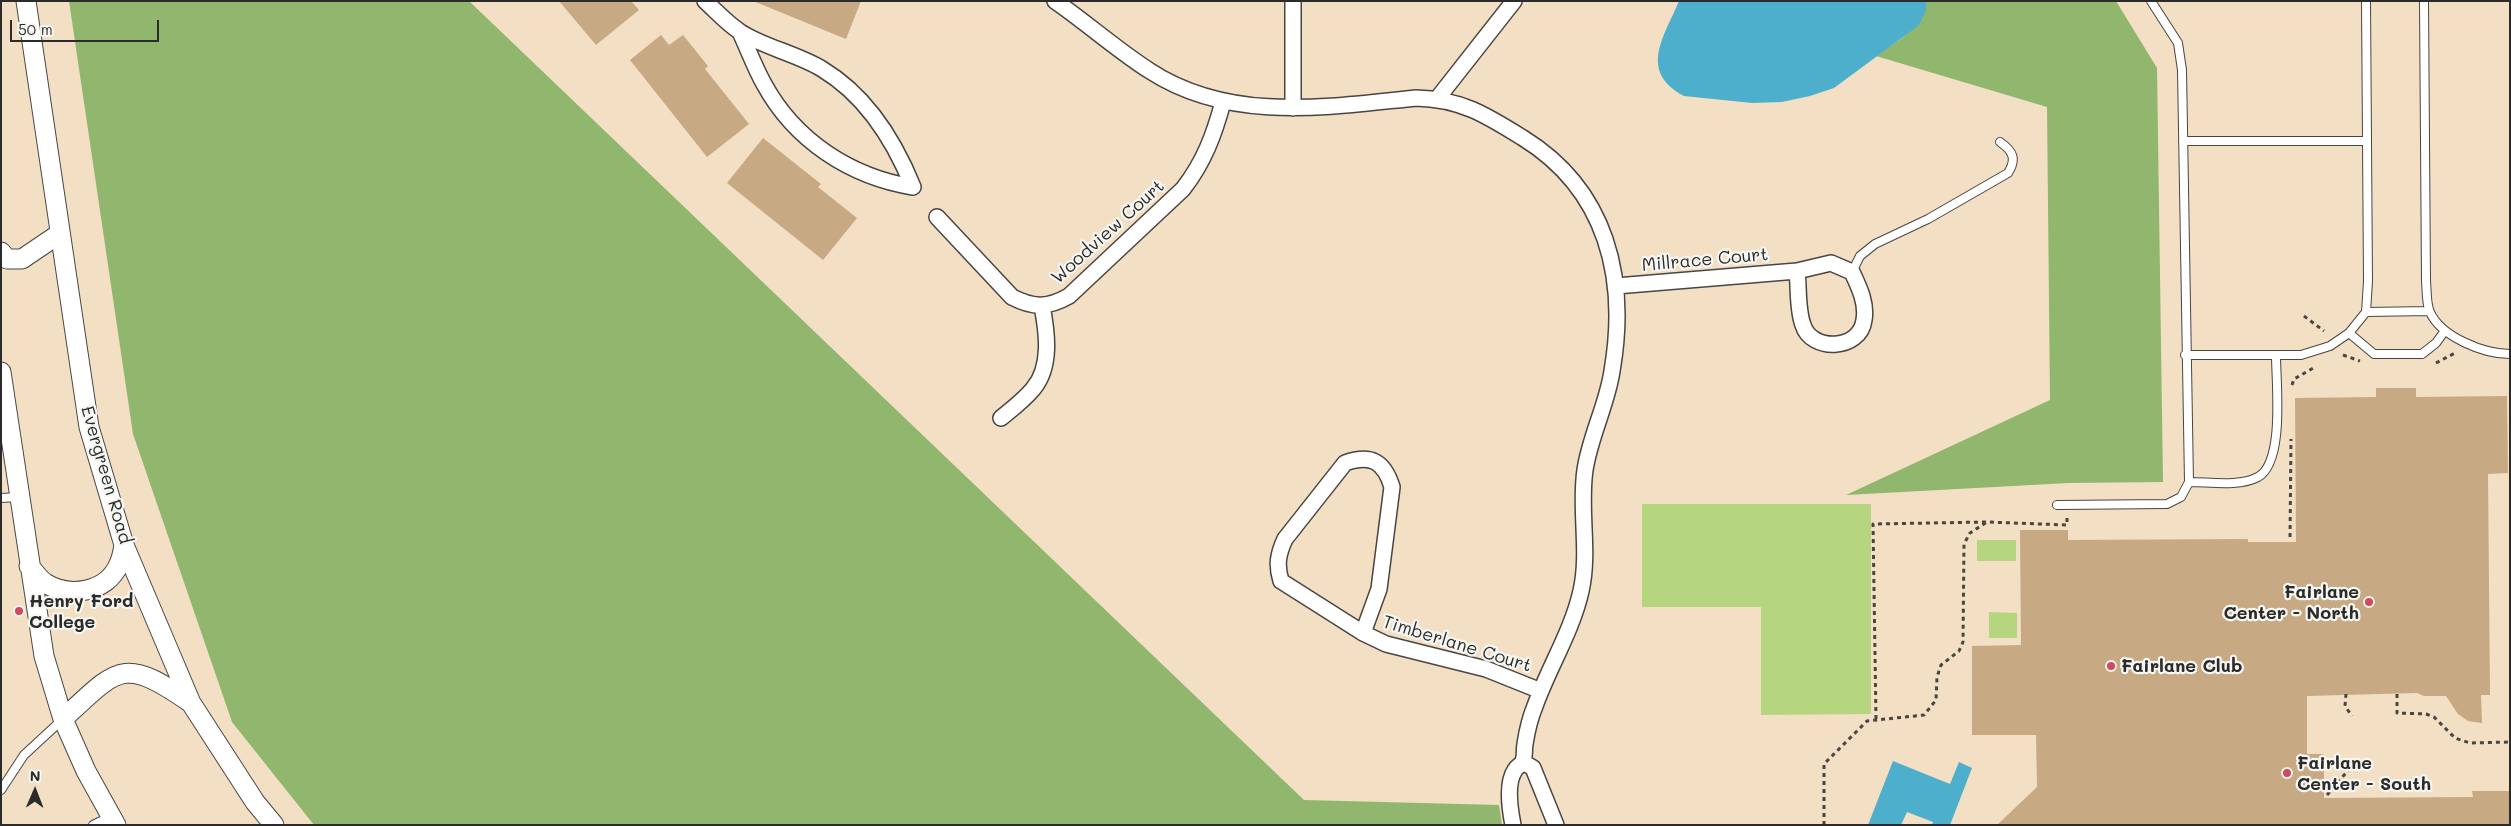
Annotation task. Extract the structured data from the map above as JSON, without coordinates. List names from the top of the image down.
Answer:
{
  "streets": {
    "street": [
      "Woodview Court",
      "Millrace Court",
      "Evergreen Road",
      "Timberlane Court"
    ]
  },
  "places": [
    "Fairlane Center - North",
    "Henry Ford College",
    "Fairlane Club",
    "Fairlane Center - South"
  ],
  "scale_bar": "50 m",
  "north": "top"
}
